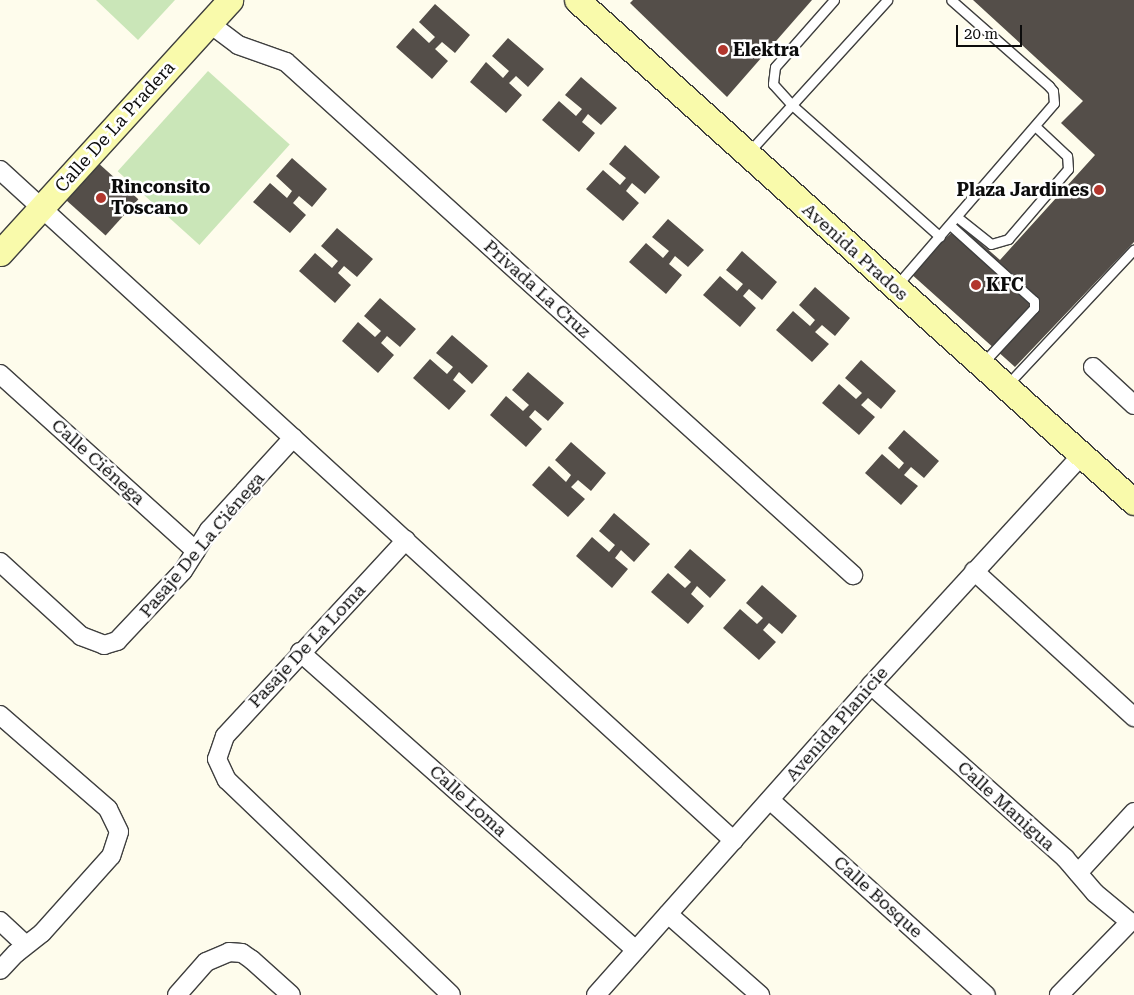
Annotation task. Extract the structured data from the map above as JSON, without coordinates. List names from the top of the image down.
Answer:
{
  "streets": {
    "main road": ["Calle De La Pradera", "Avenida Prados"],
    "street": [
      "Privada La Cruz",
      "Calle Ciénega",
      "Pasaje De La Ciénega",
      "Pasaje De La Loma",
      "Avenida Planicie",
      "Calle Loma",
      "Calle Manigua",
      "Calle Bosque"
    ]
  },
  "crossings": [
    ["Calle De La Pradera", "Privada La Cruz"],
    ["Avenida Prados", "Avenida Planicie"],
    ["Calle Ciénega", "Pasaje De La Ciénega"],
    ["Pasaje De La Loma", "Calle Loma"],
    ["Avenida Planicie", "Calle Loma"],
    ["Avenida Planicie", "Calle Manigua"],
    ["Avenida Planicie", "Calle Bosque"]
  ],
  "places": [
    "Elektra",
    "Plaza Jardines",
    "Rinconsito Toscano",
    "KFC"
  ],
  "scale_bar": "20 m"
}
